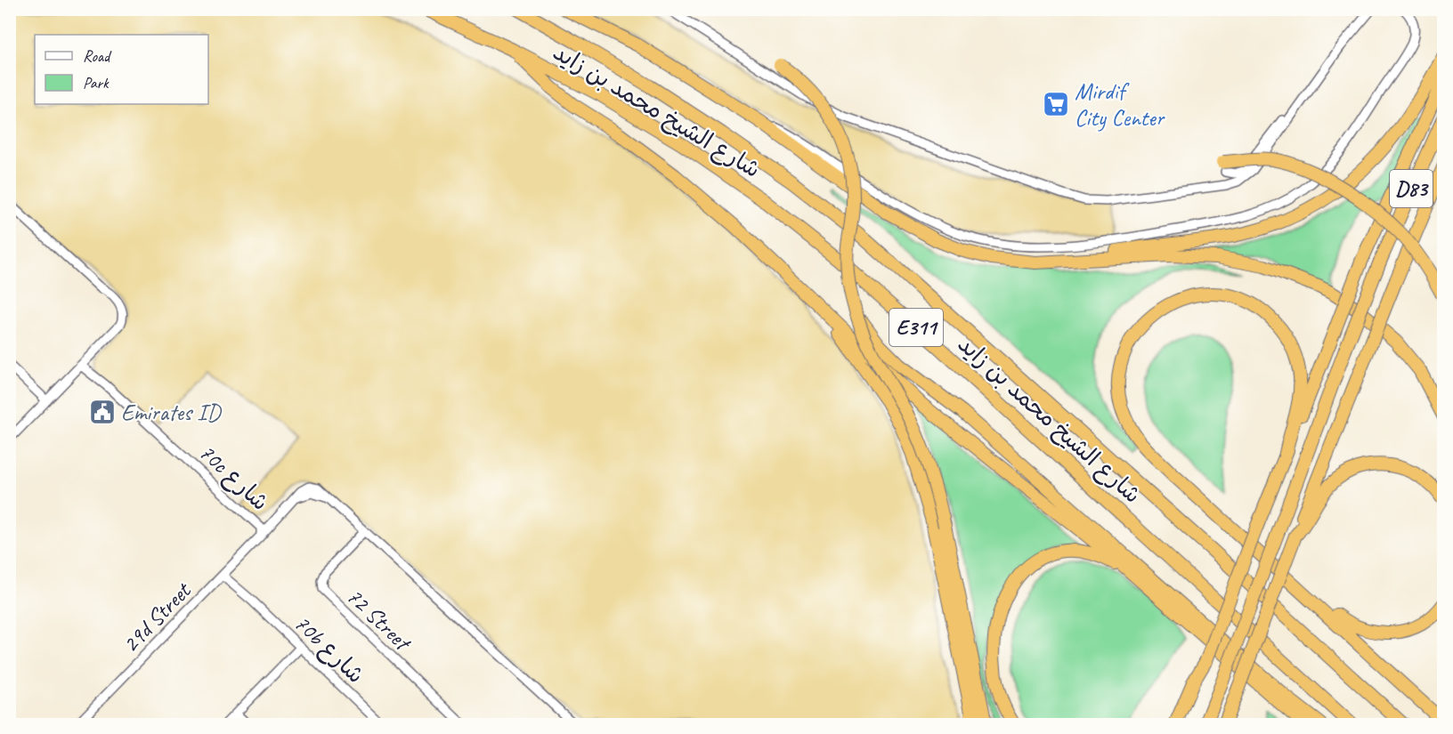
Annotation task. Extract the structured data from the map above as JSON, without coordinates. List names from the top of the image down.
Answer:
{
  "streets": {
    "highway": ["شارع الشيخ محمد بن زايد", "D83", "E311"],
    "street": [
      "70c شارع",
      "29d Street",
      "72 Street",
      "70b شارع"
    ]
  },
  "crossings": [
    ["70c شارع", "29d Street"],
    ["29d Street", "72 Street"],
    ["29d Street", "70b شارع"]
  ],
  "places": {
    "supermarket": ["Mirdif City Center"],
    "public building": ["Emirates ID"]
  },
  "legend": ["Road", "Park"]
}
